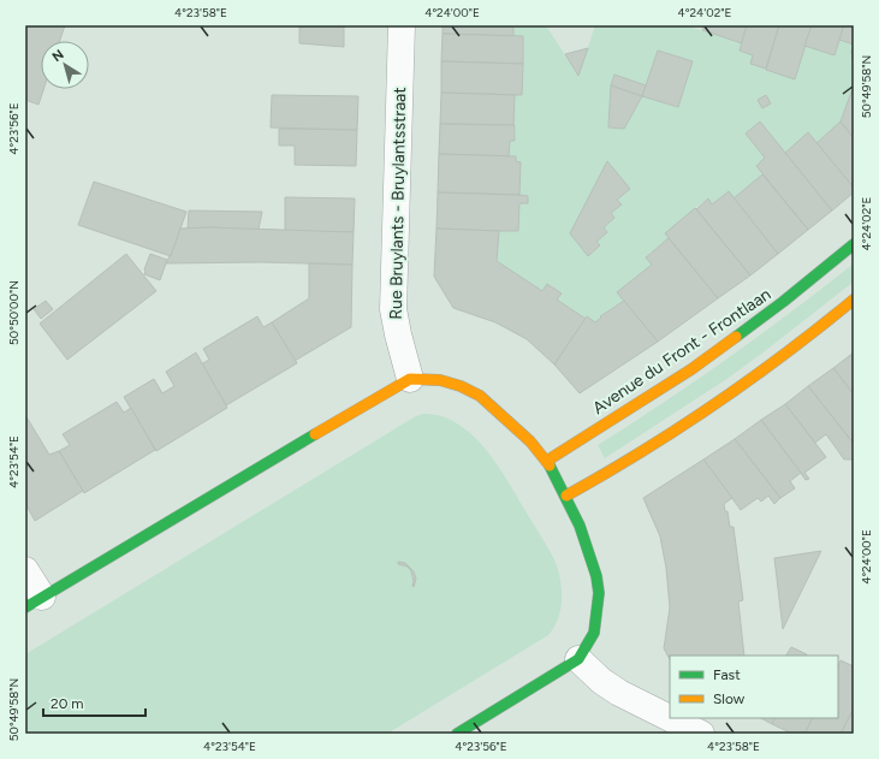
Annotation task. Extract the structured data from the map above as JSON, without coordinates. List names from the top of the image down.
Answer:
{
  "streets": {
    "street": ["Rue Bruylants - Bruylantsstraat", "Avenue du Front - Frontlaan"]
  },
  "legend": ["Fast", "Slow"],
  "scale_bar": "20 m",
  "north": "top left",
  "coordinates": [
    "4°23'58\"E",
    "4°24'00\"E",
    "4°24'02\"E",
    "50°49'58\"N",
    "4°23'56\"E",
    "50°50'00\"N",
    "4°23'54\"E"
  ]
}
